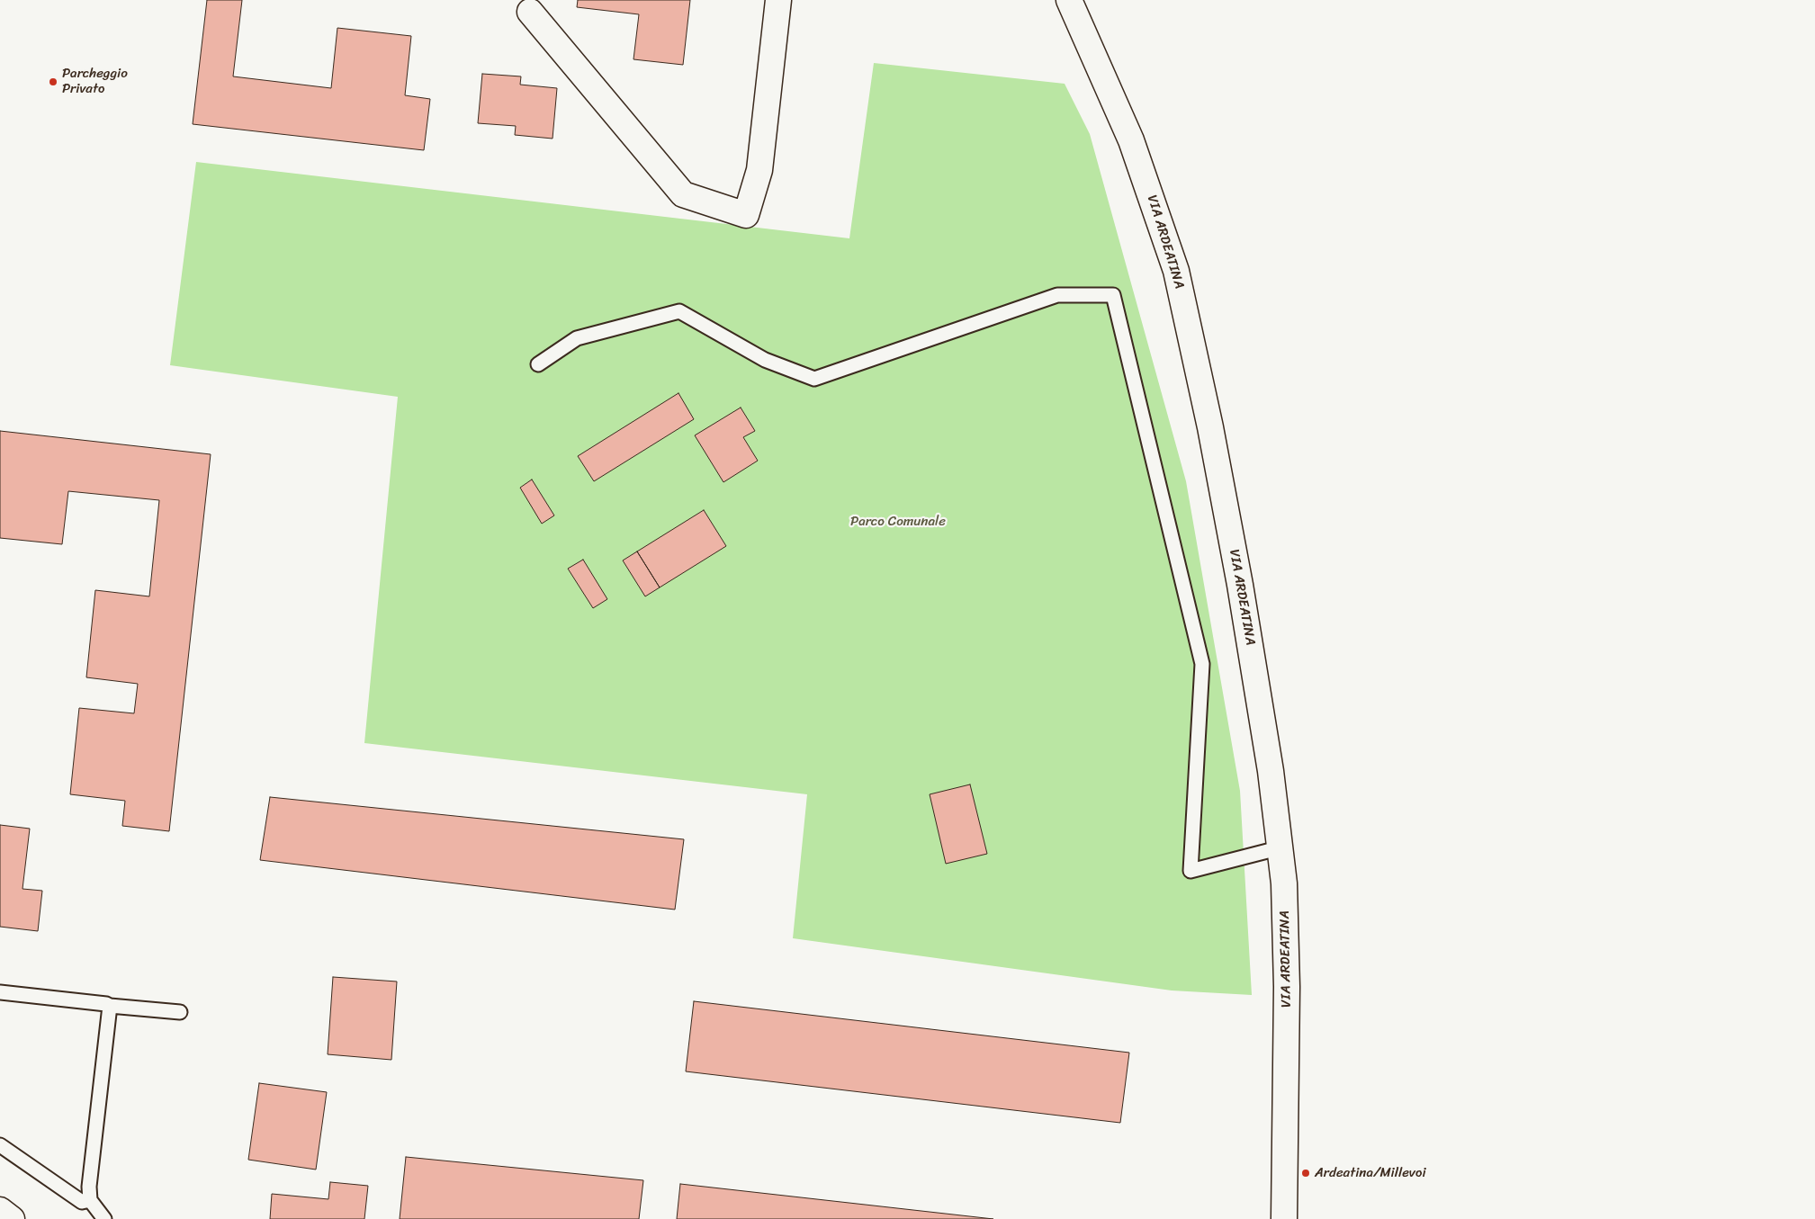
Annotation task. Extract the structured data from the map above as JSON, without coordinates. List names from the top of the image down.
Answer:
{
  "streets": {
    "main road": ["VIA ARDEATINA"]
  },
  "parks": ["Parco Comunale"],
  "places": ["Parcheggio Privato", "Ardeatina/Millevoi"]
}
